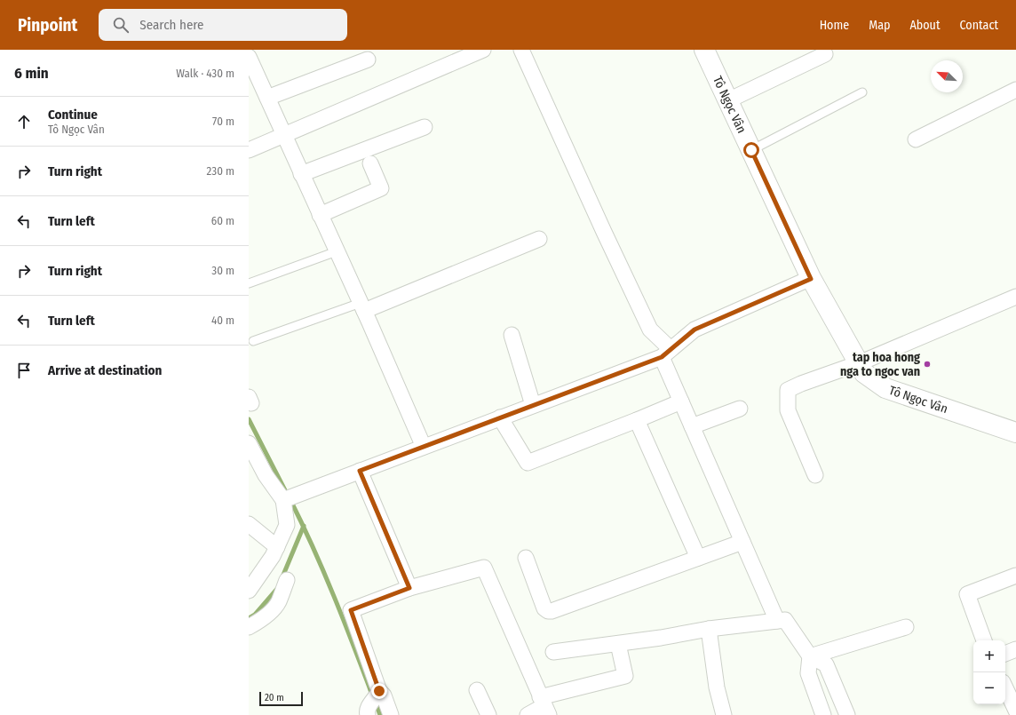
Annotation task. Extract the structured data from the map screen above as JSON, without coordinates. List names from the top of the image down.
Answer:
{
  "streets": {
    "street": ["Tô Ngọc Vân"]
  },
  "places": ["tap hoa hong nga to ngoc van"],
  "scale_bar": "20 m",
  "north": "top left",
  "page": {
    "header": "Pinpoint",
    "search": "Search here",
    "nav": [
      "Home",
      "Map",
      "About",
      "Contact"
    ],
    "heading": ["6 min", "Walk · 430 m"],
    "list": [
      ["Continue", "Tô Ngọc Vân", "70 m"],
      ["Turn right", "230 m"],
      ["Turn left", "60 m"],
      ["Turn right", "30 m"],
      ["Turn left", "40 m"],
      "Arrive at destination"
    ],
    "map_buttons": ["+", "−"],
    "scale": "20 m"
  }
}
